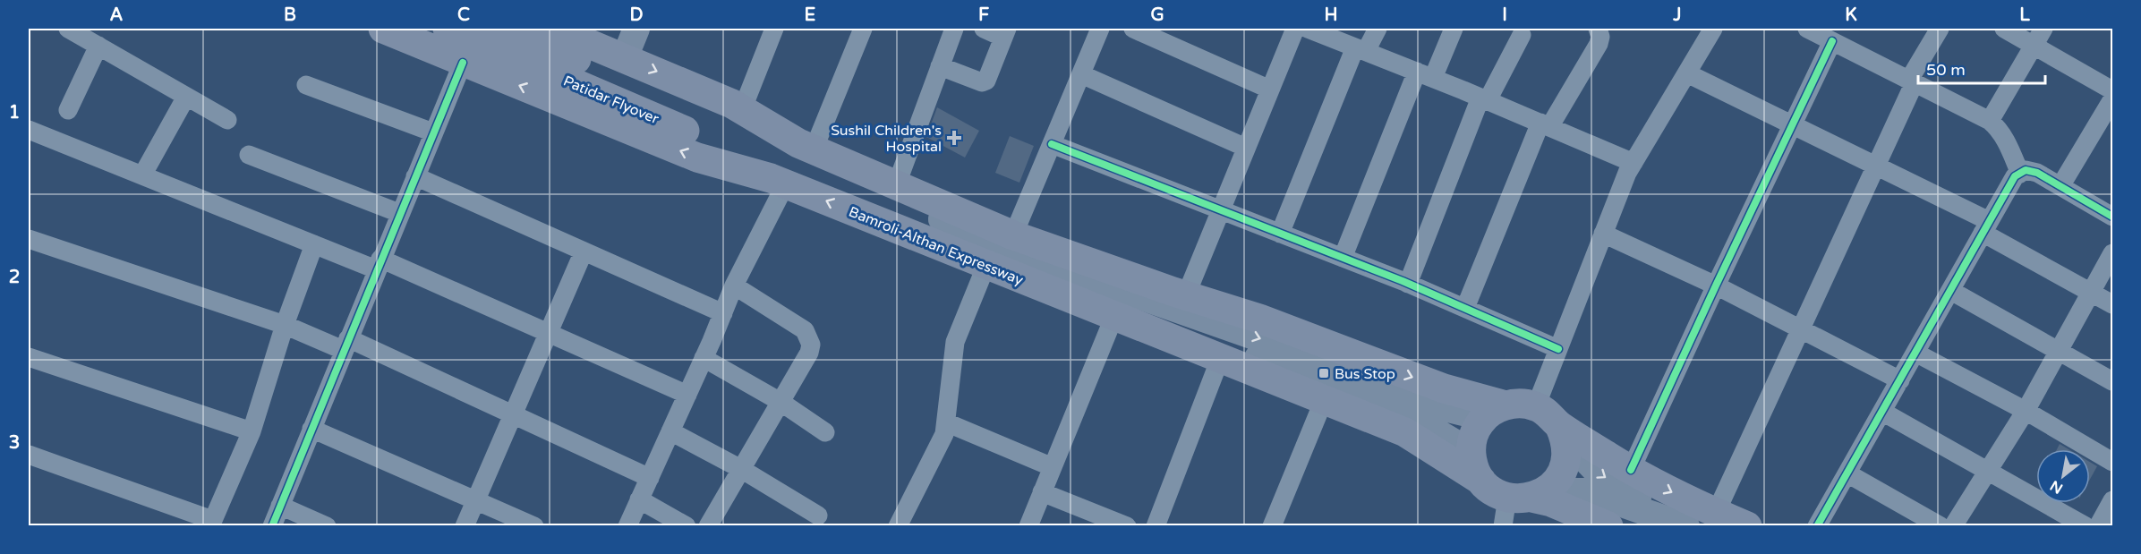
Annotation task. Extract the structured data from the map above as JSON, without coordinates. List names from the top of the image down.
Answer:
{
  "streets": {
    "main road": ["Patidar Flyover", "Bamroli-Althan Expressway"]
  },
  "crossings": [
    ["Patidar Flyover", "Bamroli-Althan Expressway"]
  ],
  "places": {
    "health": ["Sushil Children's Hospital"],
    "transit": ["Bus Stop"]
  },
  "scale_bar": "50 m",
  "north": "bottom left",
  "grid": {
    "columns": [
      "A",
      "B",
      "C",
      "D",
      "E",
      "F",
      "G",
      "H",
      "I",
      "J",
      "K",
      "L"
    ],
    "rows": ["1", "2", "3"]
  }
}
